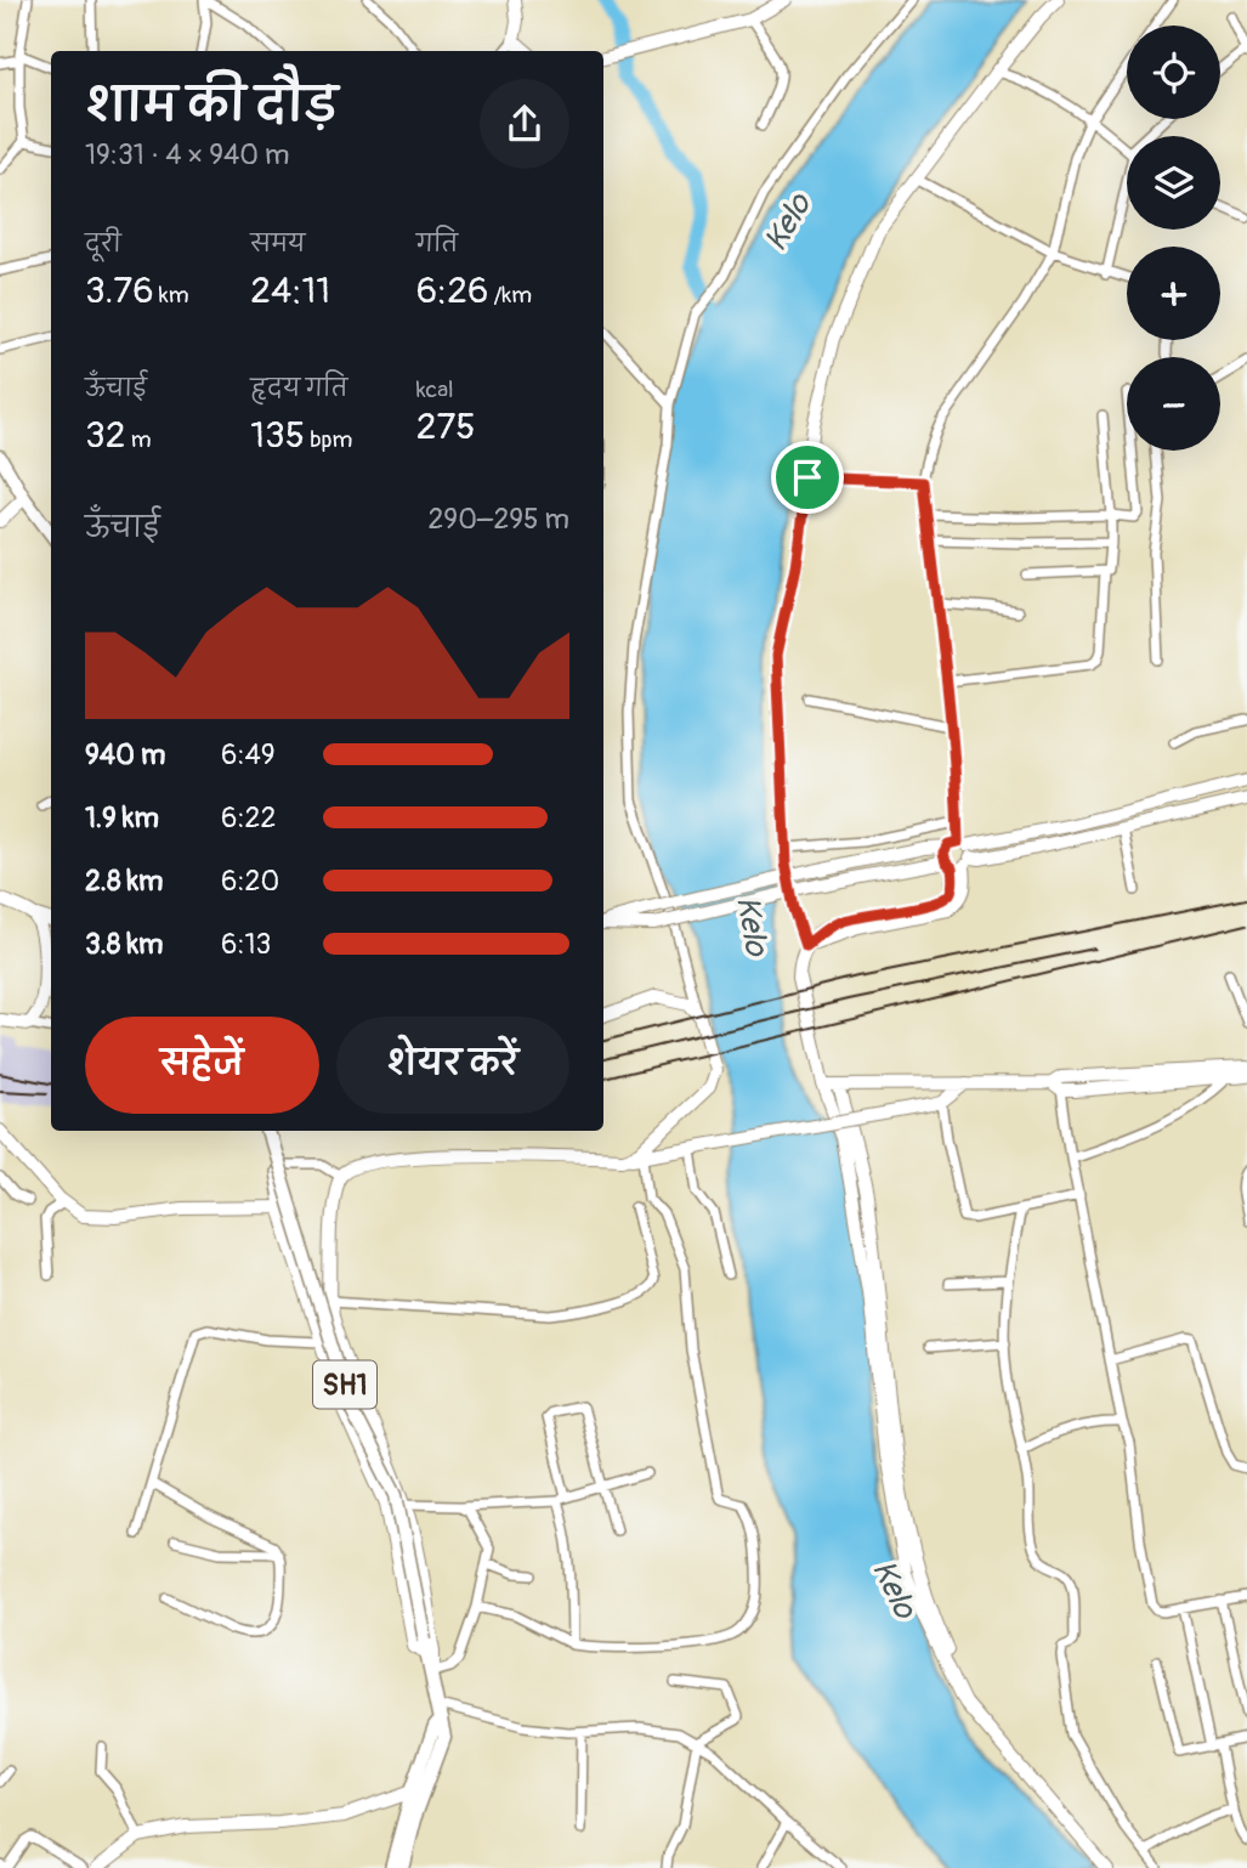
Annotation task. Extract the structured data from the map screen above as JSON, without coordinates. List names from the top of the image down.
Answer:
{
  "streets": {
    "main road": ["SH1"]
  },
  "water": ["Kelo"],
  "page": {
    "map_buttons": ["+", "−"],
    "heading": ["शाम की दौड़", "19:31 · 4 × 940 m"],
    "stats": [
      ["दूरी", "3.76 km"],
      ["समय", "24:11"],
      ["गति", "6:26 /km"],
      ["ऊँचाई", "32 m"],
      ["हृदय गति", "135 bpm"],
      ["kcal", "275"]
    ],
    "chart": ["ऊँचाई", "290–295 m"],
    "list": [
      {
        "name": "940 m",
        "note": "6:49"
      },
      {
        "name": "1.9 km",
        "note": "6:22"
      },
      {
        "name": "2.8 km",
        "note": "6:20"
      },
      {
        "name": "3.8 km",
        "note": "6:13"
      }
    ],
    "buttons": ["सहेजें", "शेयर करें"]
  }
}
